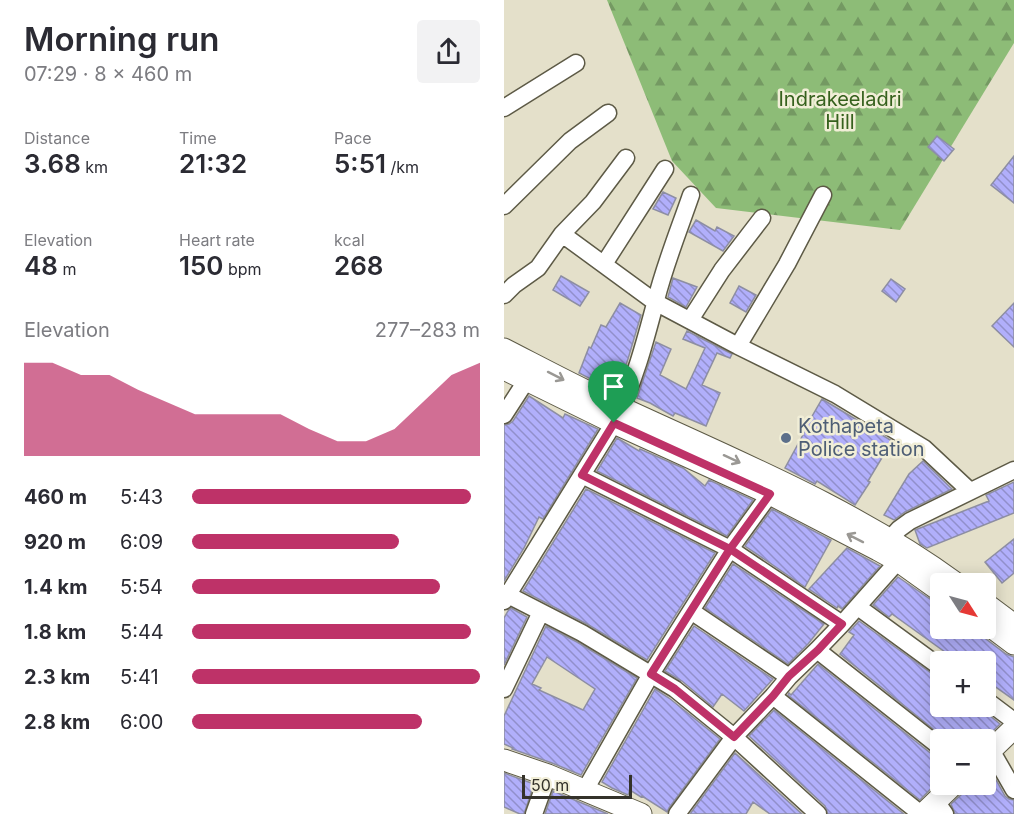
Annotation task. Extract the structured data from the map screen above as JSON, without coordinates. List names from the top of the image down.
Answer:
{
  "parks": ["Indrakeeladri Hill"],
  "places": ["Kothapeta Police station"],
  "scale_bar": "50 m",
  "north": "bottom right",
  "page": {
    "heading": ["Morning run", "07:29 · 8 × 460 m"],
    "stats": [
      ["Distance", "3.68 km"],
      ["Time", "21:32"],
      ["Pace", "5:51 /km"],
      ["Elevation", "48 m"],
      ["Heart rate", "150 bpm"],
      ["kcal", "268"]
    ],
    "chart": ["Elevation", "277–283 m"],
    "list": [
      {
        "name": "460 m",
        "note": "5:43"
      },
      {
        "name": "920 m",
        "note": "6:09"
      },
      {
        "name": "1.4 km",
        "note": "5:54"
      },
      {
        "name": "1.8 km",
        "note": "5:44"
      },
      {
        "name": "2.3 km",
        "note": "5:41"
      },
      {
        "name": "2.8 km",
        "note": "6:00"
      }
    ],
    "map_buttons": ["+", "−"],
    "scale": "50 m"
  }
}
